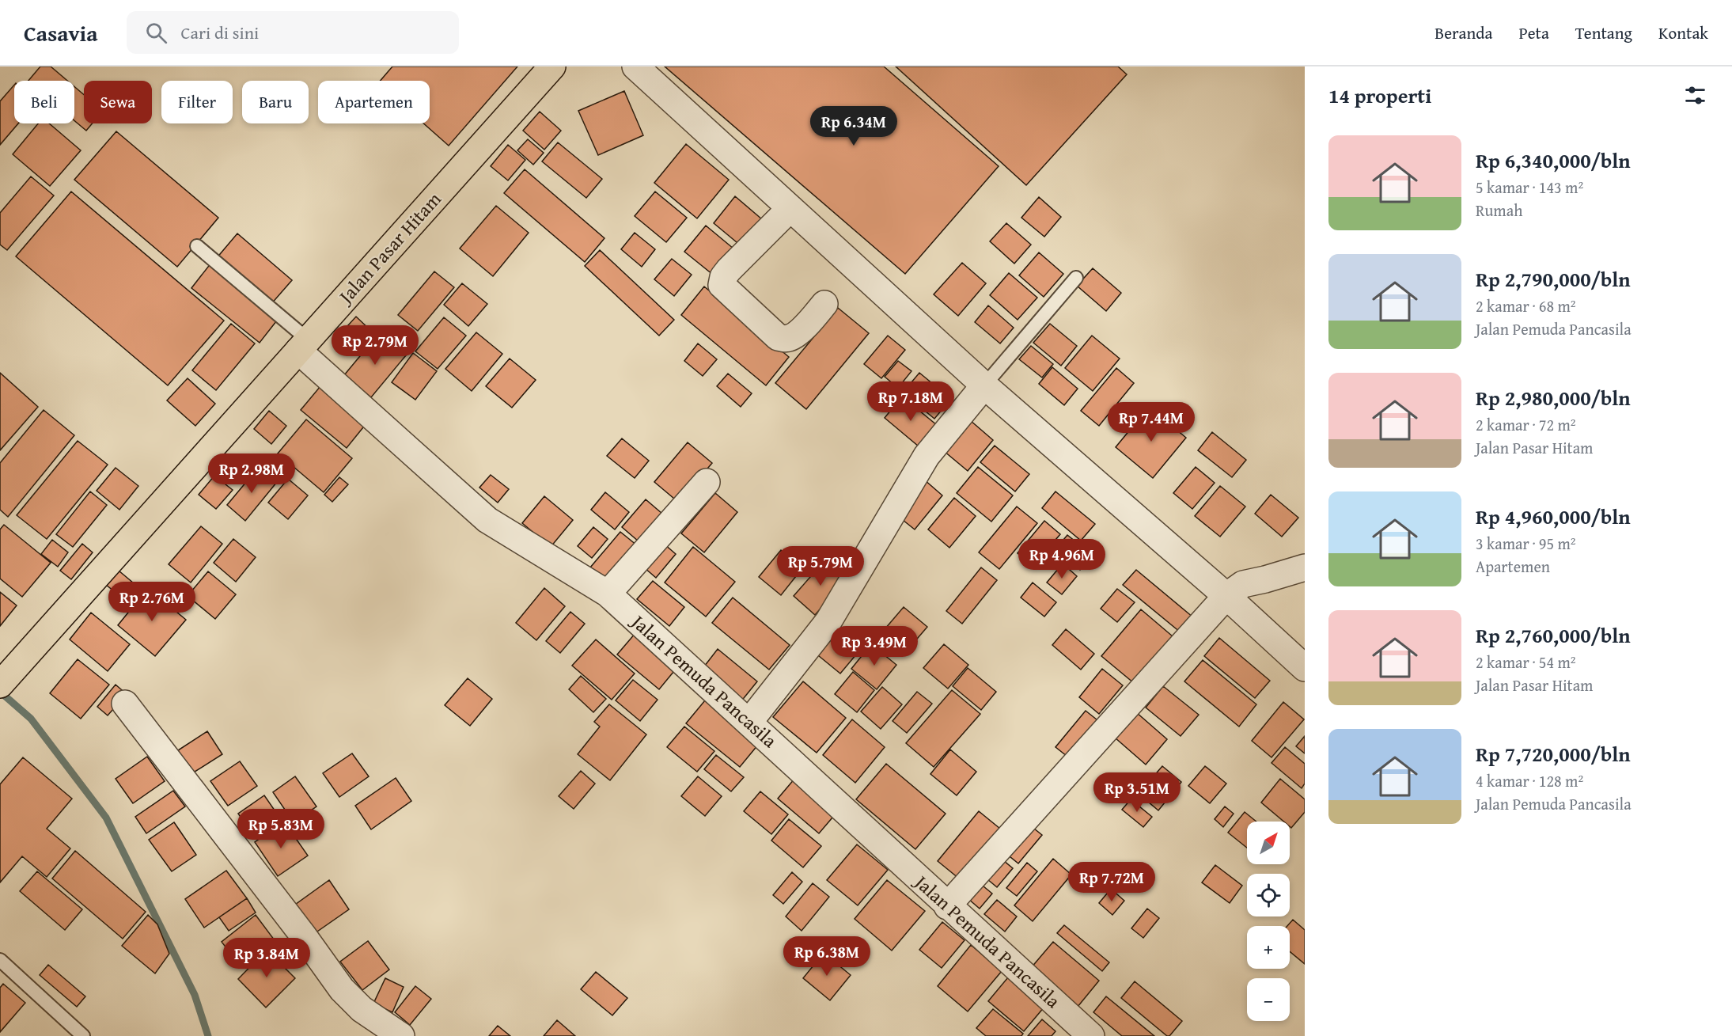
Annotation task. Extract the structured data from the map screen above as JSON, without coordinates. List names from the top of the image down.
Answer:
{
  "streets": {
    "main road": ["Jalan Pasar Hitam"],
    "street": ["Jalan Pemuda Pancasila"]
  },
  "crossings": [
    ["Jalan Pasar Hitam", "Jalan Pemuda Pancasila"]
  ],
  "north": "top right",
  "page": {
    "header": "Casavia",
    "search": "Cari di sini",
    "nav": [
      "Beranda",
      "Peta",
      "Tentang",
      "Kontak"
    ],
    "heading": "14 properti",
    "chip": [
      "Beli",
      "Sewa",
      "Filter",
      "Baru",
      "Apartemen"
    ],
    "price": [
      "Rp 6.34M",
      "Rp 2.79M",
      "Rp 7.18M",
      "Rp 7.44M",
      "Rp 2.98M",
      "Rp 4.96M",
      "Rp 5.79M",
      "Rp 2.76M",
      "Rp 3.49M",
      "Rp 3.51M",
      "Rp 5.83M",
      "Rp 7.72M",
      "Rp 6.38M",
      "Rp 3.84M"
    ],
    "list": [
      {
        "name": "Rp 6,340,000/bln",
        "note": "5 kamar · 143 m² · Rumah"
      },
      {
        "name": "Rp 2,790,000/bln",
        "note": "2 kamar · 68 m² · Jalan Pemuda Pancasila"
      },
      {
        "name": "Rp 2,980,000/bln",
        "note": "2 kamar · 72 m² · Jalan Pasar Hitam"
      },
      {
        "name": "Rp 4,960,000/bln",
        "note": "3 kamar · 95 m² · Apartemen"
      },
      {
        "name": "Rp 2,760,000/bln",
        "note": "2 kamar · 54 m² · Jalan Pasar Hitam"
      },
      {
        "name": "Rp 7,720,000/bln",
        "note": "4 kamar · 128 m² · Jalan Pemuda Pancasila"
      }
    ],
    "map_buttons": ["+", "−"]
  }
}
